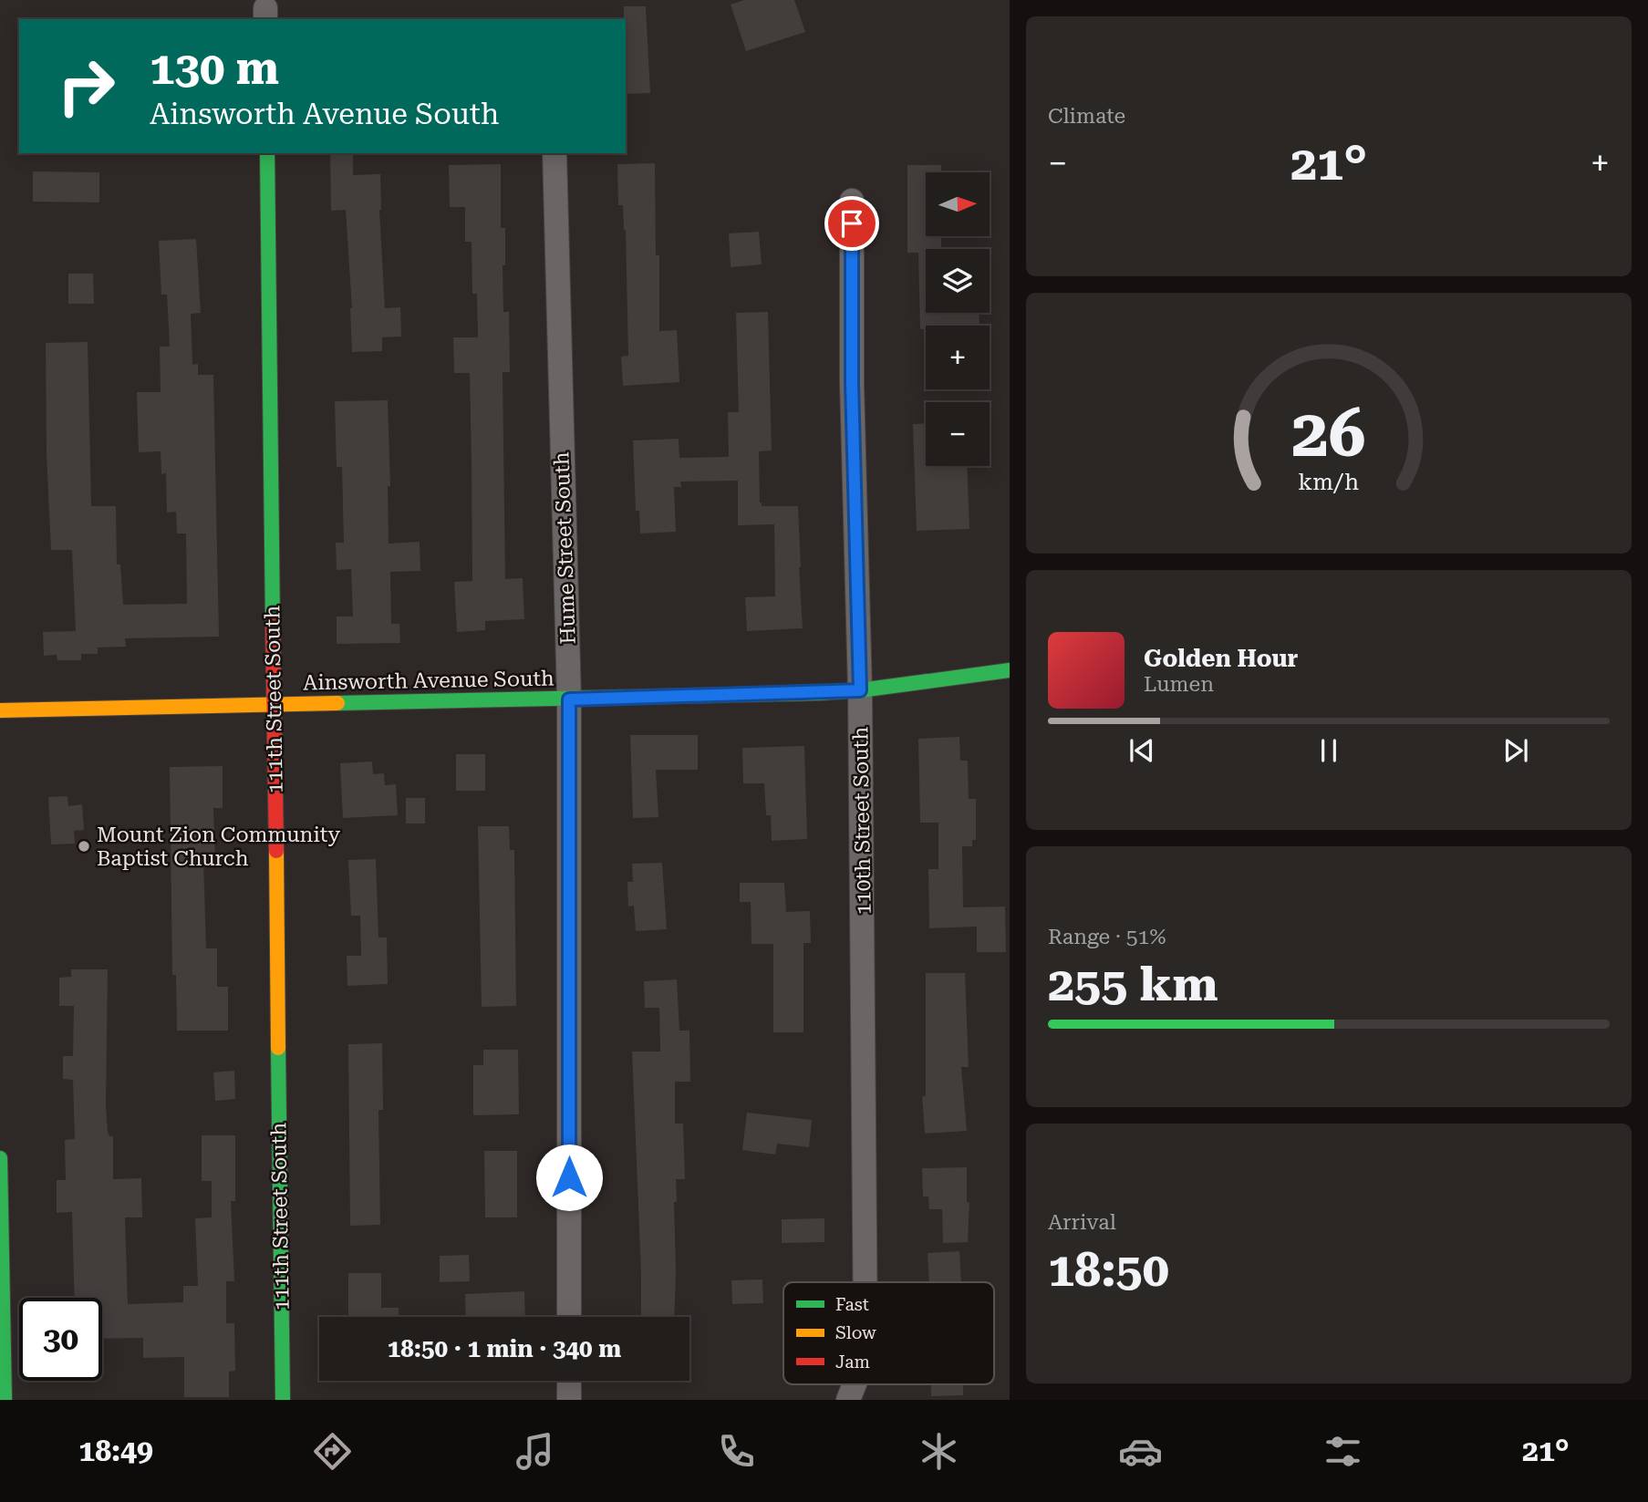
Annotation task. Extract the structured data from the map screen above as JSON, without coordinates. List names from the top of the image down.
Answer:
{
  "streets": {
    "street": [
      "Hume Street South",
      "Ainsworth Avenue South",
      "111th Street South",
      "110th Street South"
    ]
  },
  "crossings": [
    ["Hume Street South", "Ainsworth Avenue South"],
    ["Ainsworth Avenue South", "111th Street South"],
    ["Ainsworth Avenue South", "110th Street South"]
  ],
  "places": ["Mount Zion Community Baptist Church"],
  "legend": ["Fast", "Slow", "Jam"],
  "north": "right",
  "page": {
    "tile": [
      "Climate",
      ["Range · 51%", "255 km"],
      ["Arrival", "18:50"]
    ],
    "turn": ["130 m", "Ainsworth Avenue South"],
    "heat": ["−", "21°", "+"],
    "map_buttons": ["+", "−"],
    "song": ["Golden Hour", "Lumen"],
    "limit": "30",
    "trip": "18:50 · 1 min · 340 m",
    "tabs": ["18:49", "21°"],
    "gauge": ["26", "km/h"]
  }
}
